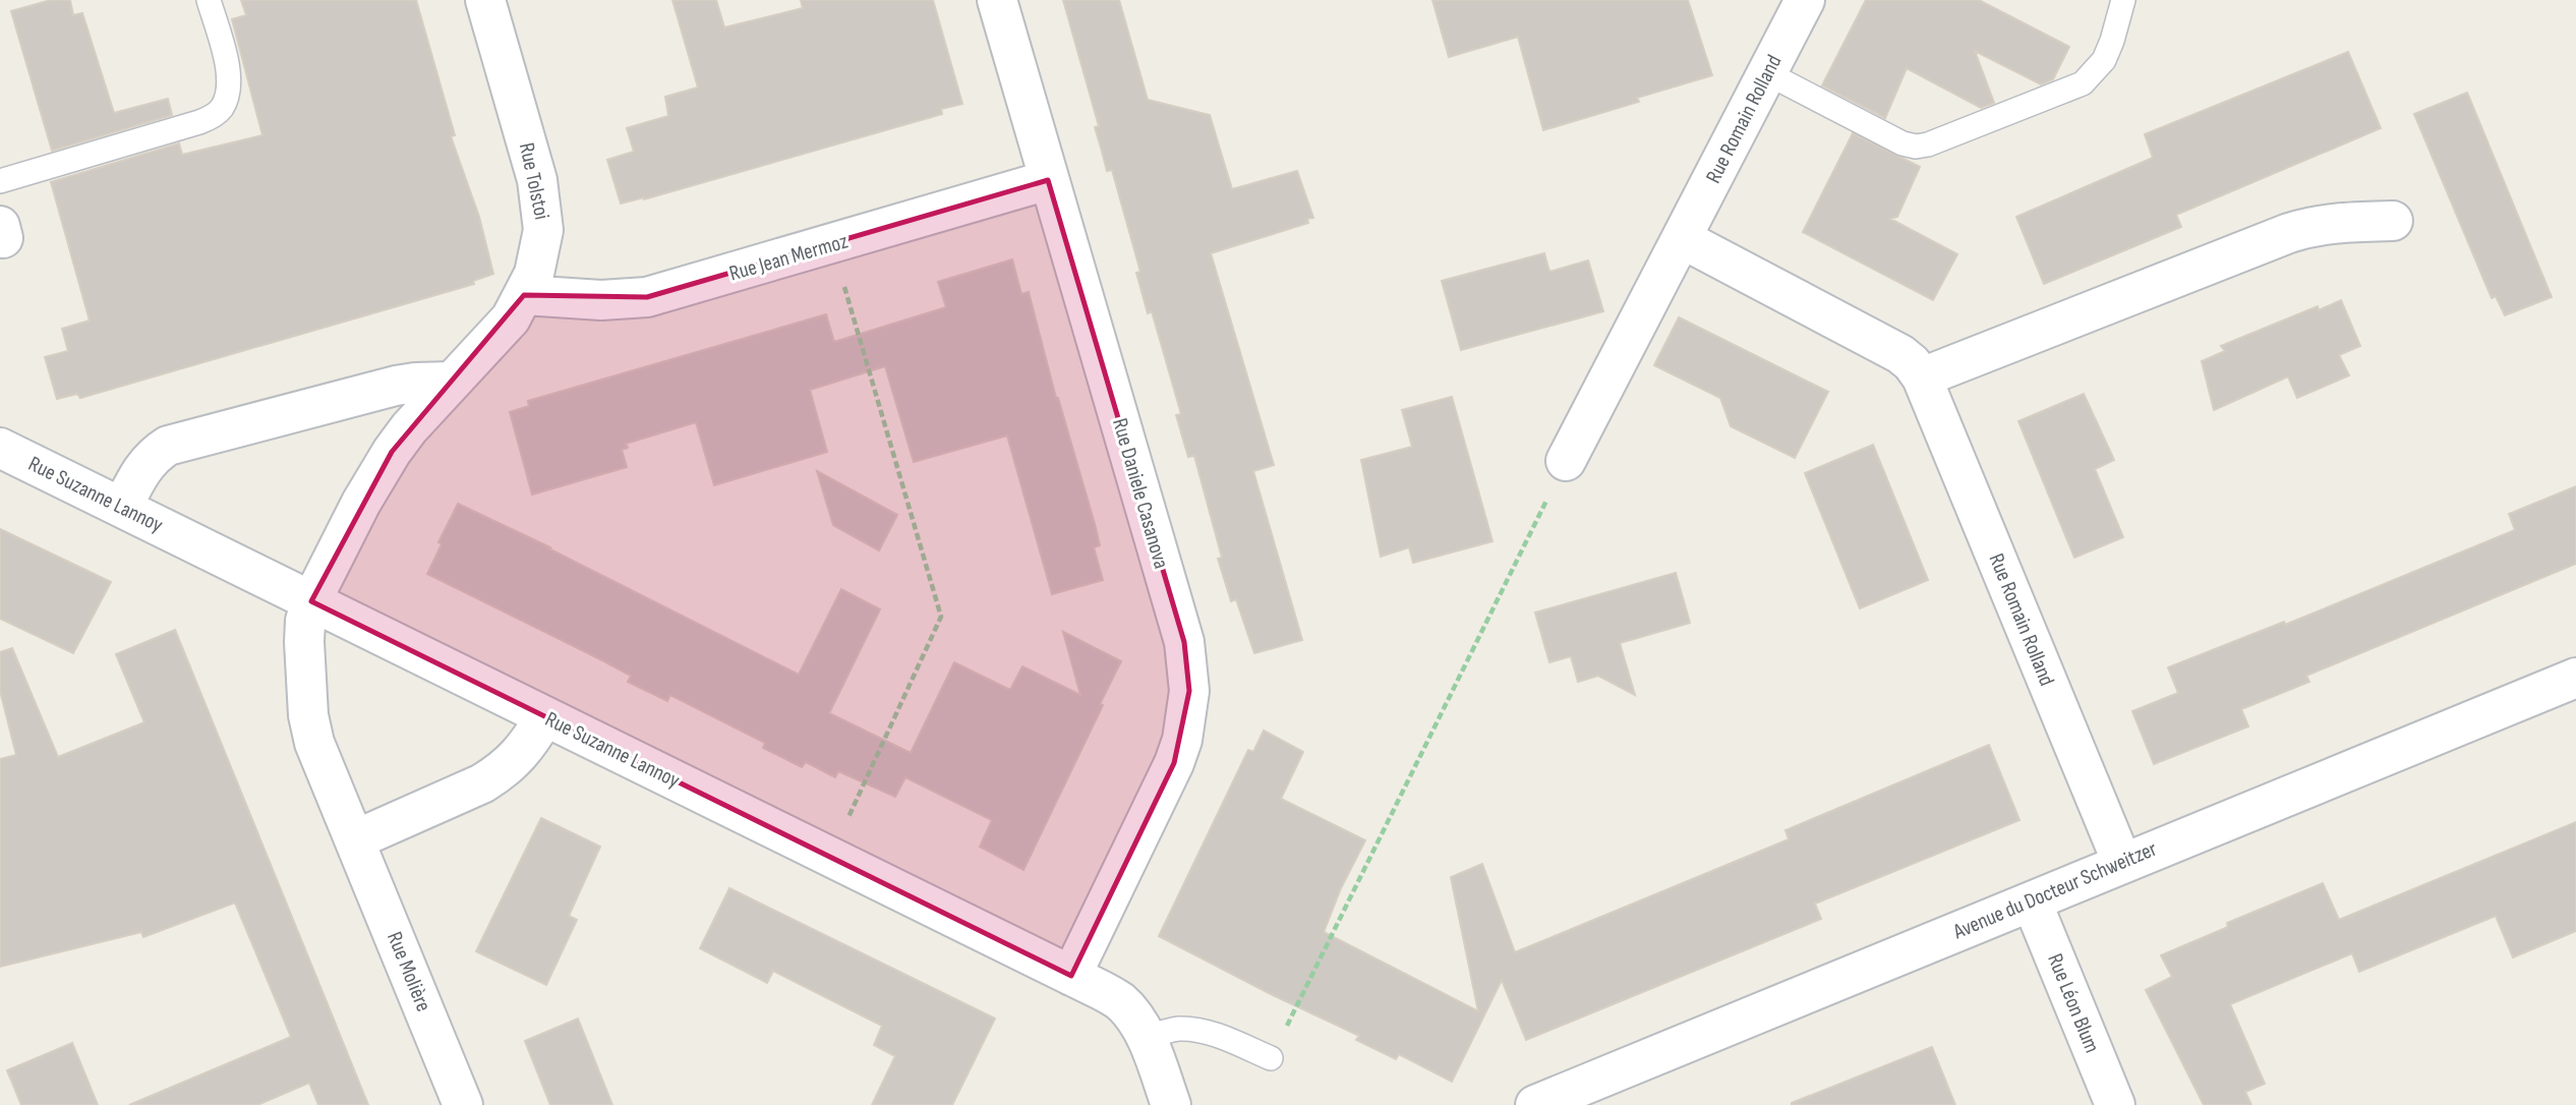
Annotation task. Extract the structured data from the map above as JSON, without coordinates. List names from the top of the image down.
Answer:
{
  "streets": {
    "street": [
      "Rue Romain Rolland",
      "Rue Tolstoi",
      "Rue Jean Mermoz",
      "Rue Daniele Casanova",
      "Rue Suzanne Lannoy",
      "Avenue du Docteur Schweitzer",
      "Rue Molière",
      "Rue Léon Blum"
    ]
  },
  "crossings": [
    ["Rue Romain Rolland", "Avenue du Docteur Schweitzer"],
    ["Rue Tolstoi", "Rue Jean Mermoz"],
    ["Rue Tolstoi", "Rue Suzanne Lannoy"],
    ["Rue Tolstoi", "Rue Molière"],
    ["Rue Jean Mermoz", "Rue Daniele Casanova"],
    ["Rue Daniele Casanova", "Rue Suzanne Lannoy"],
    ["Rue Suzanne Lannoy", "Rue Molière"],
    ["Avenue du Docteur Schweitzer", "Rue Léon Blum"]
  ]
}
